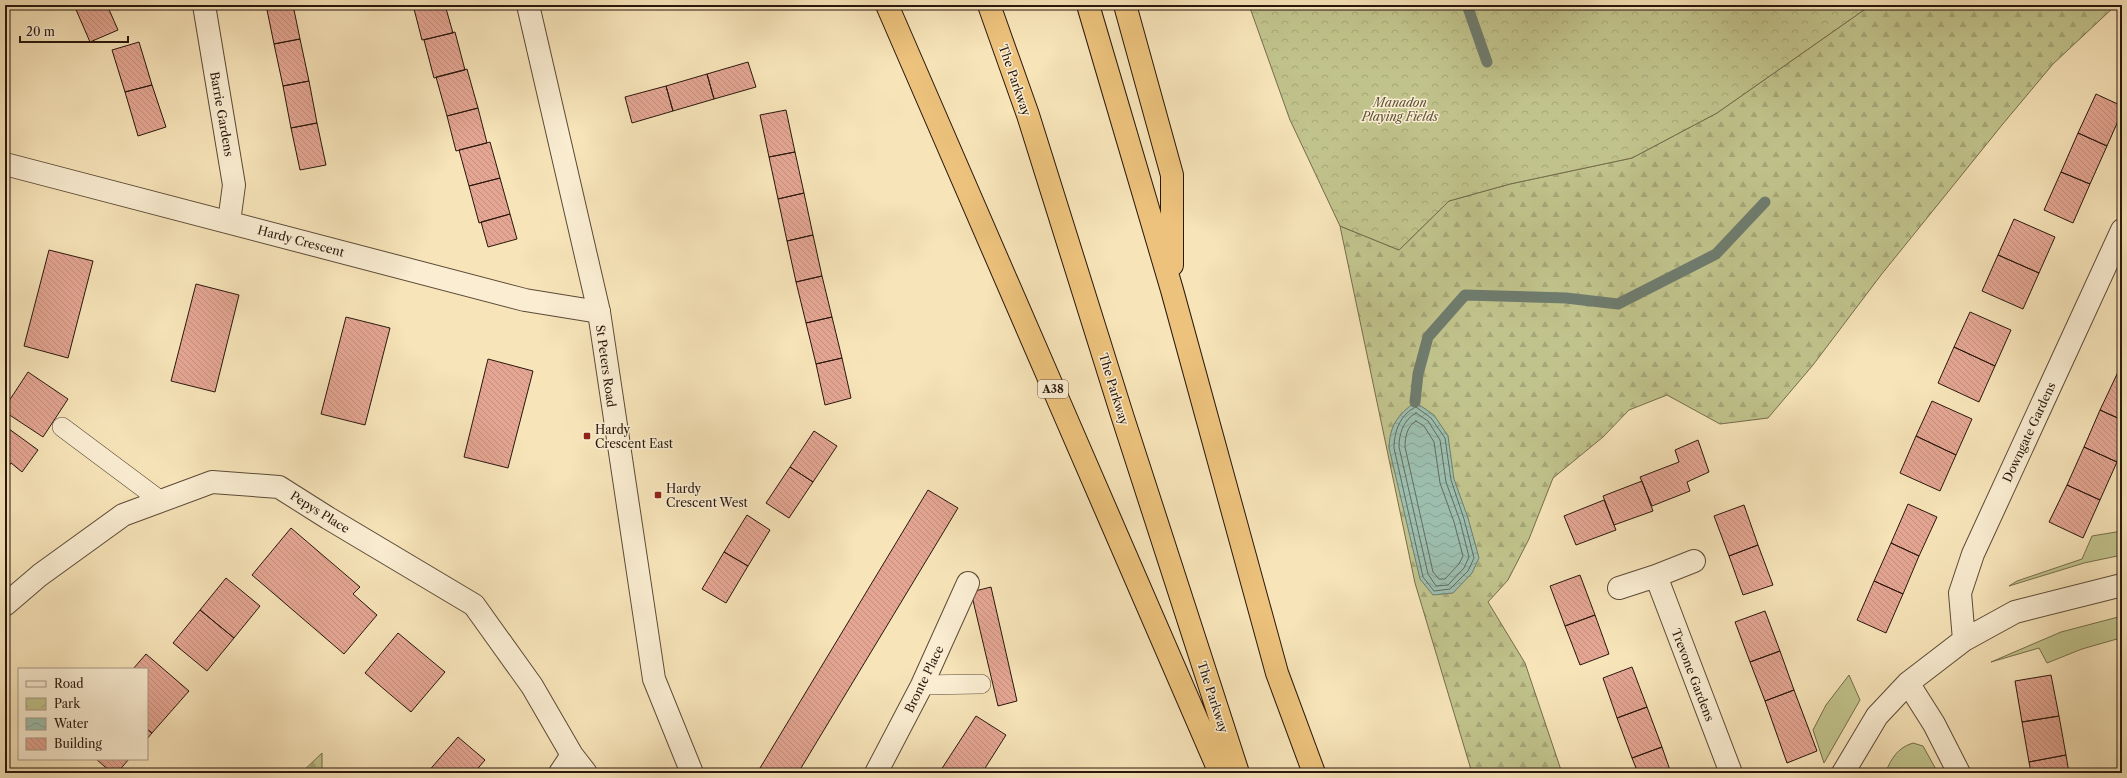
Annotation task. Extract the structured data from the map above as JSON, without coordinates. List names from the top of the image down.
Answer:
{
  "streets": {
    "highway": ["The Parkway", "A38"],
    "street": [
      "Barrie Gardens",
      "Hardy Crescent",
      "St Peters Road",
      "Downgate Gardens",
      "Pepys Place",
      "Trevone Gardens",
      "Bronte Place"
    ]
  },
  "crossings": [
    ["Barrie Gardens", "Hardy Crescent"],
    ["Hardy Crescent", "St Peters Road"]
  ],
  "parks": ["Manadon Playing Fields"],
  "places": {
    "transit": ["Hardy Crescent East", "Hardy Crescent West"]
  },
  "legend": [
    "Road",
    "Park",
    "Water",
    "Building"
  ],
  "scale_bar": "20 m"
}
